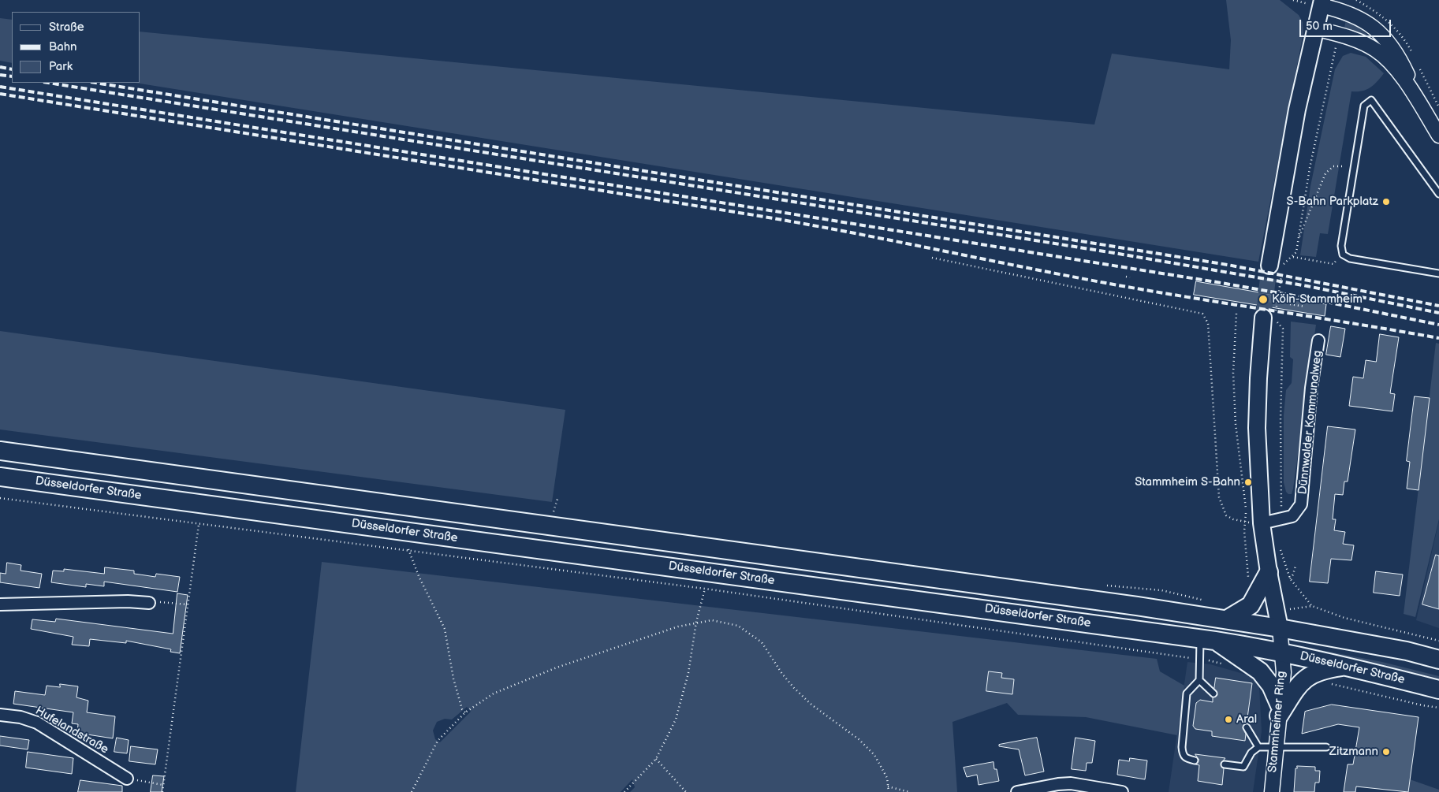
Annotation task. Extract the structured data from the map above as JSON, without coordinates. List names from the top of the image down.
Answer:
{
  "streets": {
    "main road": ["Düsseldorfer Straße"],
    "street": ["Dünnwalder Kommunalweg", "Stammheimer Ring", "Hufelandstraße"]
  },
  "crossings": [
    ["Düsseldorfer Straße", "Stammheimer Ring"]
  ],
  "places": [
    "S-Bahn Parkplatz",
    "Köln-Stammheim",
    "Stammheim S-Bahn",
    "Aral",
    "Zitzmann"
  ],
  "legend": ["Straße", "Bahn", "Park"],
  "scale_bar": "50 m"
}
